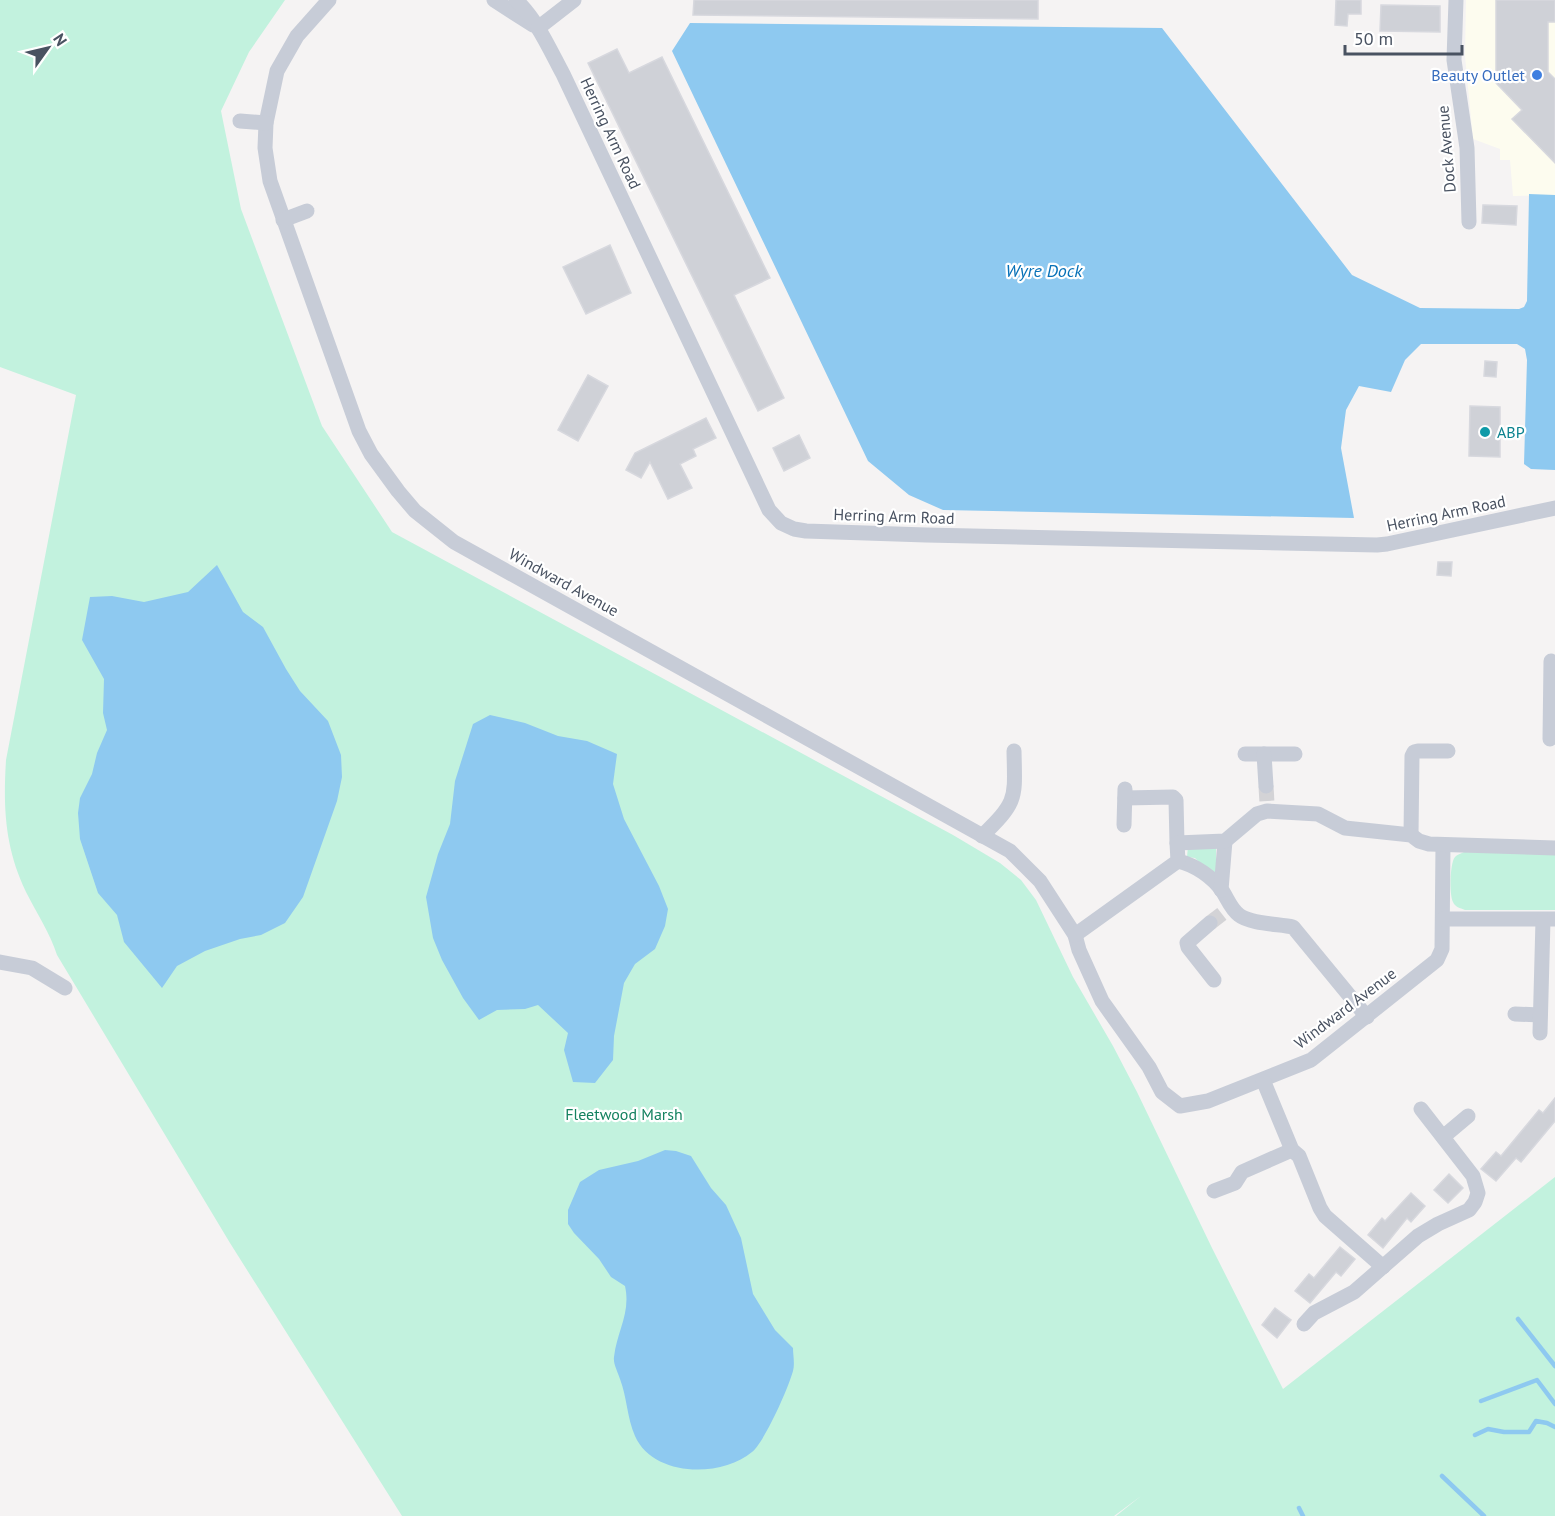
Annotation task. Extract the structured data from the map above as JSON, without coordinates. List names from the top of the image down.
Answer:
{
  "streets": {
    "street": ["Herring Arm Road", "Dock Avenue", "Windward Avenue"]
  },
  "water": ["Wyre Dock"],
  "parks": ["Fleetwood Marsh"],
  "places": ["Beauty Outlet", "ABP"],
  "scale_bar": "50 m",
  "north": "top right"
}
